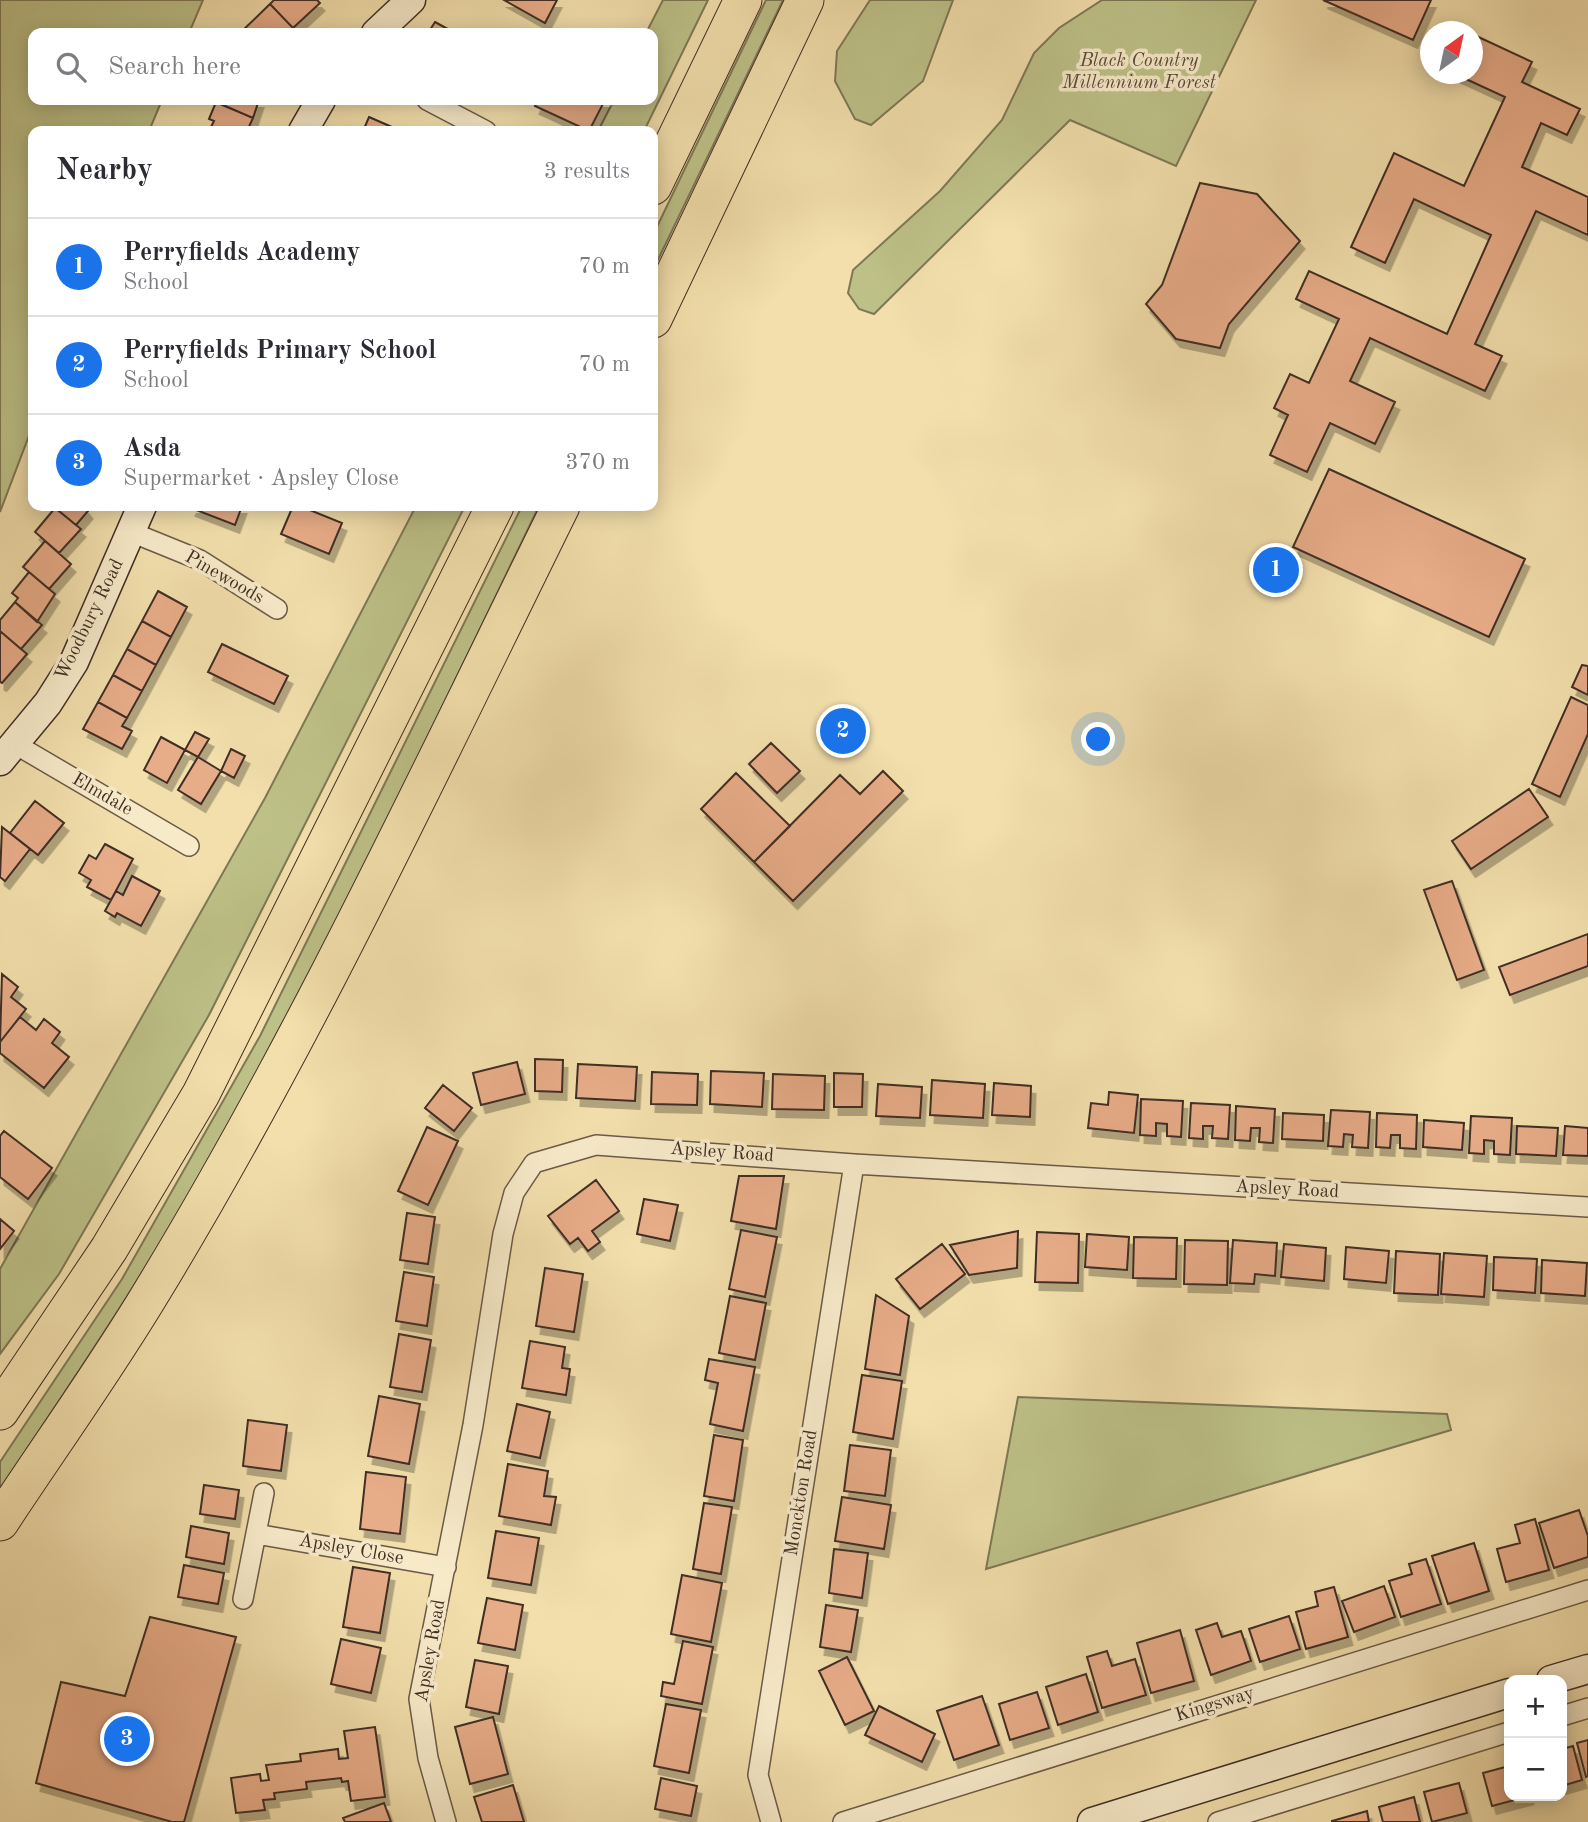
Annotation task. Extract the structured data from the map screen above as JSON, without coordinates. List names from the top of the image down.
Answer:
{
  "streets": {
    "street": [
      "Pinewoods",
      "Woodbury Road",
      "Elmdale",
      "Apsley Road",
      "Monckton Road",
      "Apsley Close",
      "Kingsway"
    ]
  },
  "crossings": [
    ["Pinewoods", "Woodbury Road"],
    ["Woodbury Road", "Elmdale"],
    ["Apsley Road", "Monckton Road"],
    ["Apsley Road", "Apsley Close"]
  ],
  "parks": ["Black Country Millennium Forest"],
  "north": "top right",
  "page": {
    "search": "Search here",
    "heading": ["Nearby", "3 results"],
    "list": [
      {
        "mark": "1",
        "name": "Perryfields Academy",
        "note": "School",
        "value": "70 m"
      },
      {
        "mark": "2",
        "name": "Perryfields Primary School",
        "note": "School",
        "value": "70 m"
      },
      {
        "mark": "3",
        "name": "Asda",
        "note": "Supermarket · Apsley Close",
        "value": "370 m"
      }
    ],
    "pins": ["1", "2", "3"],
    "map_buttons": ["+", "−"]
  }
}
